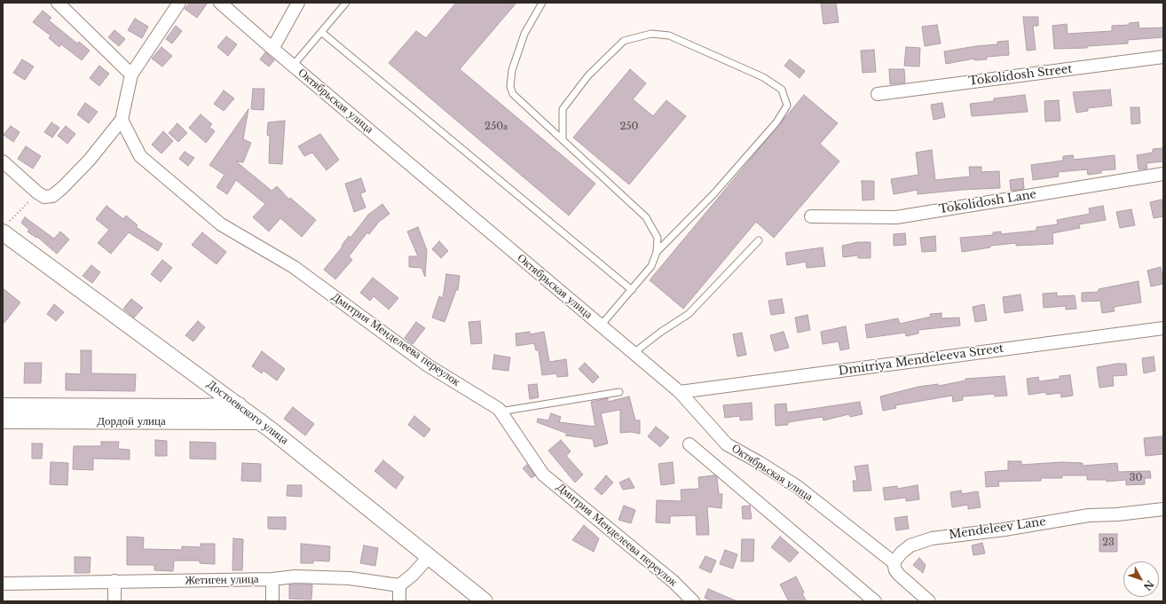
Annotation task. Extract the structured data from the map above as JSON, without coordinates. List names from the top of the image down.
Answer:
{
  "streets": {
    "street": [
      "Tokolidosh Street",
      "Октябрьская улица",
      "Tokolidosh Lane",
      "Дмитрия Менделеева переулок",
      "Dmitriya Mendeleeva Street",
      "Достоевского улица",
      "Дордой улица",
      "Mendeleev Lane",
      "Жетиген улица"
    ]
  },
  "crossings": [
    ["Октябрьская улица", "Dmitriya Mendeleeva Street"],
    ["Октябрьская улица", "Mendeleev Lane"],
    ["Достоевского улица", "Дордой улица"]
  ],
  "house_numbers": [
    "250а",
    "250",
    "30",
    "23"
  ],
  "north": "bottom right"
}
